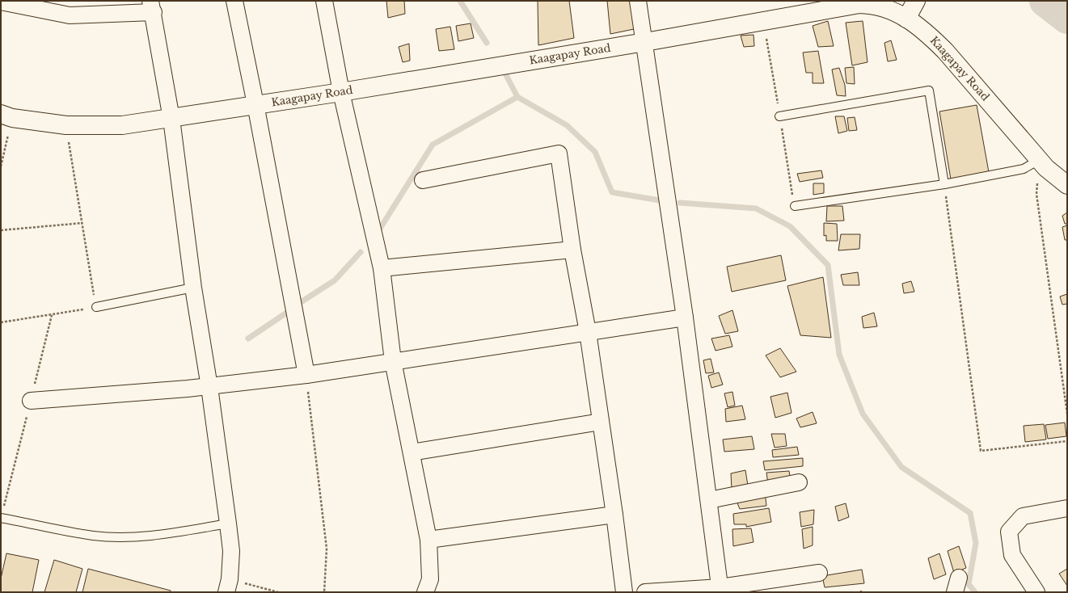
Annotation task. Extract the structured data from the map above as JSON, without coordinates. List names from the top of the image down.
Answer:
{
  "streets": {
    "street": ["Kaagapay Road"]
  }
}
